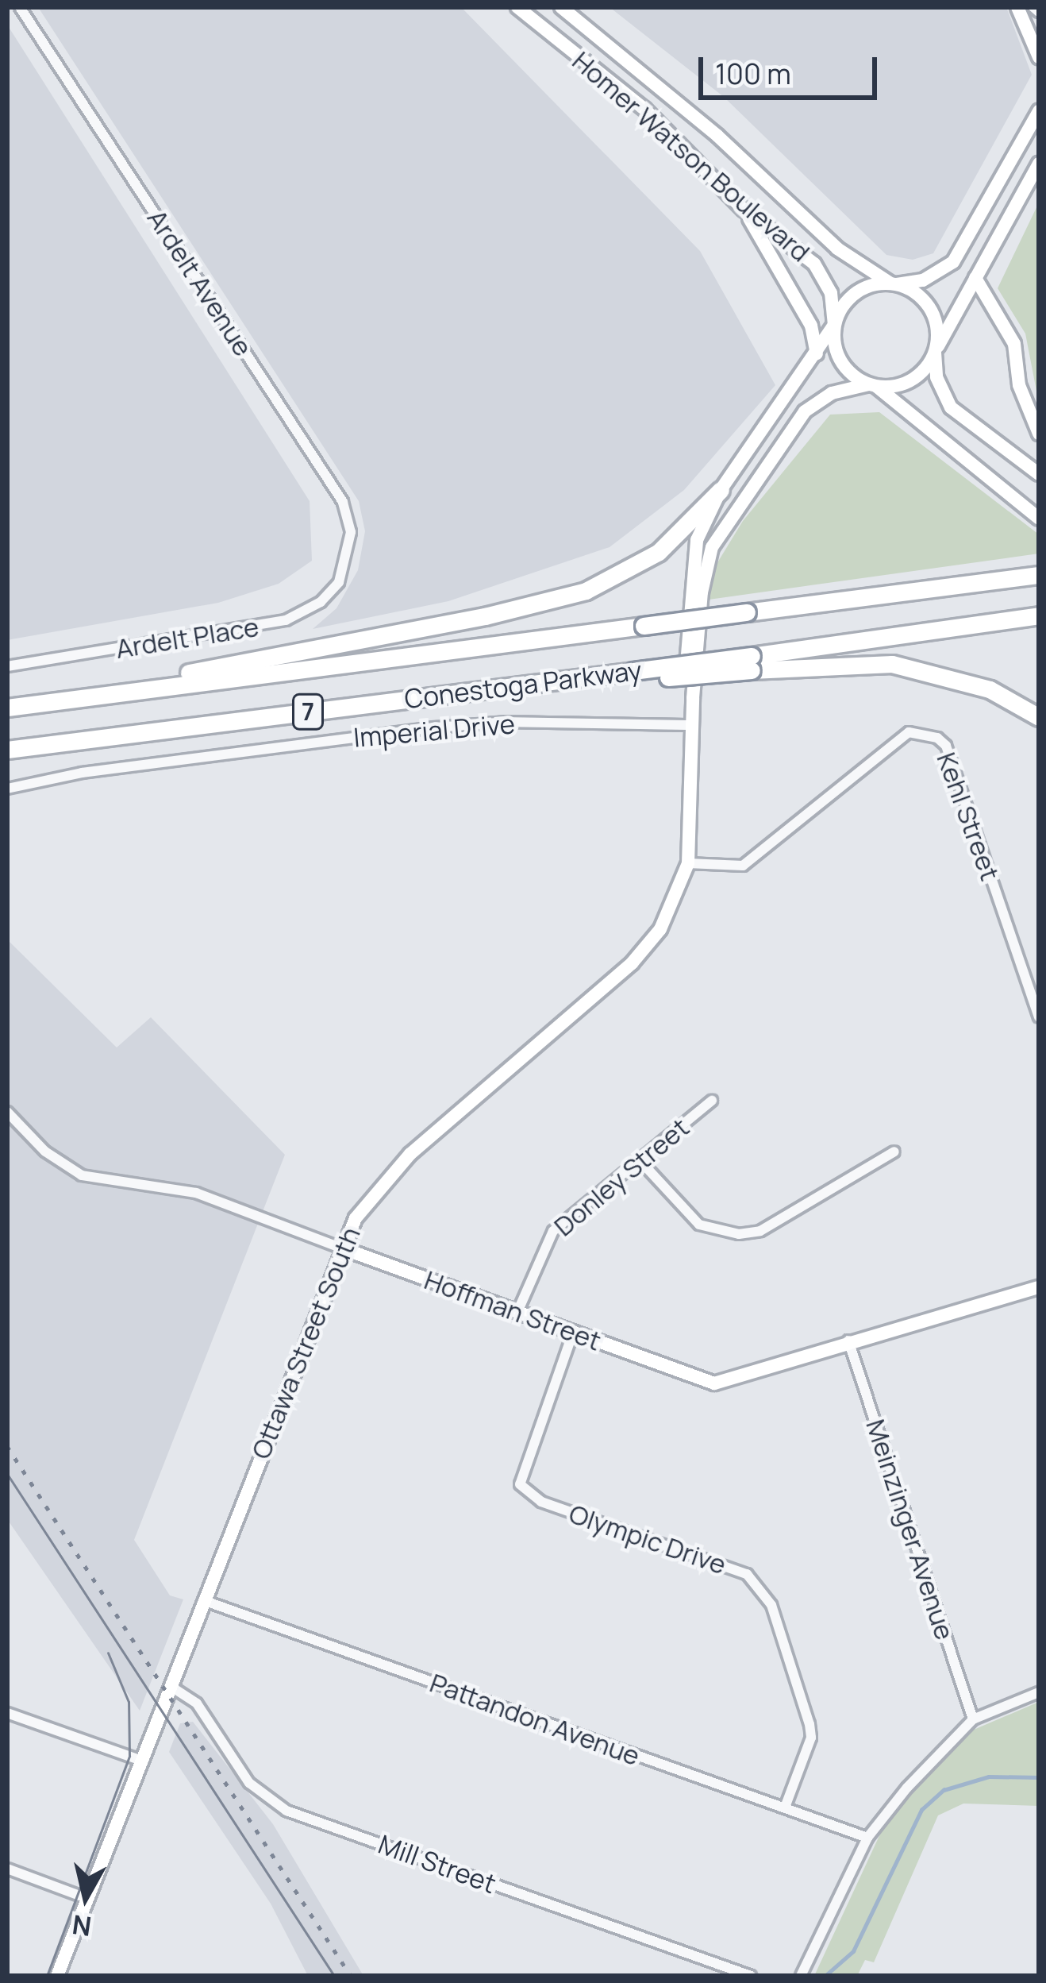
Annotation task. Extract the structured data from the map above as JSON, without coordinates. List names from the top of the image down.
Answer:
{
  "streets": {
    "highway": ["Conestoga Parkway", "7"],
    "main road": ["Homer Watson Boulevard", "Hoffman Street", "Ottawa Street South"],
    "street": [
      "Ardelt Avenue",
      "Ardelt Place",
      "Imperial Drive",
      "Kehl Street",
      "Donley Street",
      "Meinzinger Avenue",
      "Olympic Drive",
      "Pattandon Avenue",
      "Mill Street"
    ]
  },
  "crossings": [
    ["Homer Watson Boulevard", "Ottawa Street South"],
    ["Ardelt Avenue", "Ardelt Place"],
    ["Imperial Drive", "Ottawa Street South"],
    ["Kehl Street", "Ottawa Street South"],
    ["Donley Street", "Hoffman Street"],
    ["Hoffman Street", "Ottawa Street South"],
    ["Hoffman Street", "Meinzinger Avenue"],
    ["Hoffman Street", "Olympic Drive"],
    ["Ottawa Street South", "Pattandon Avenue"],
    ["Ottawa Street South", "Mill Street"],
    ["Olympic Drive", "Pattandon Avenue"]
  ],
  "scale_bar": "100 m",
  "north": "bottom"
}
